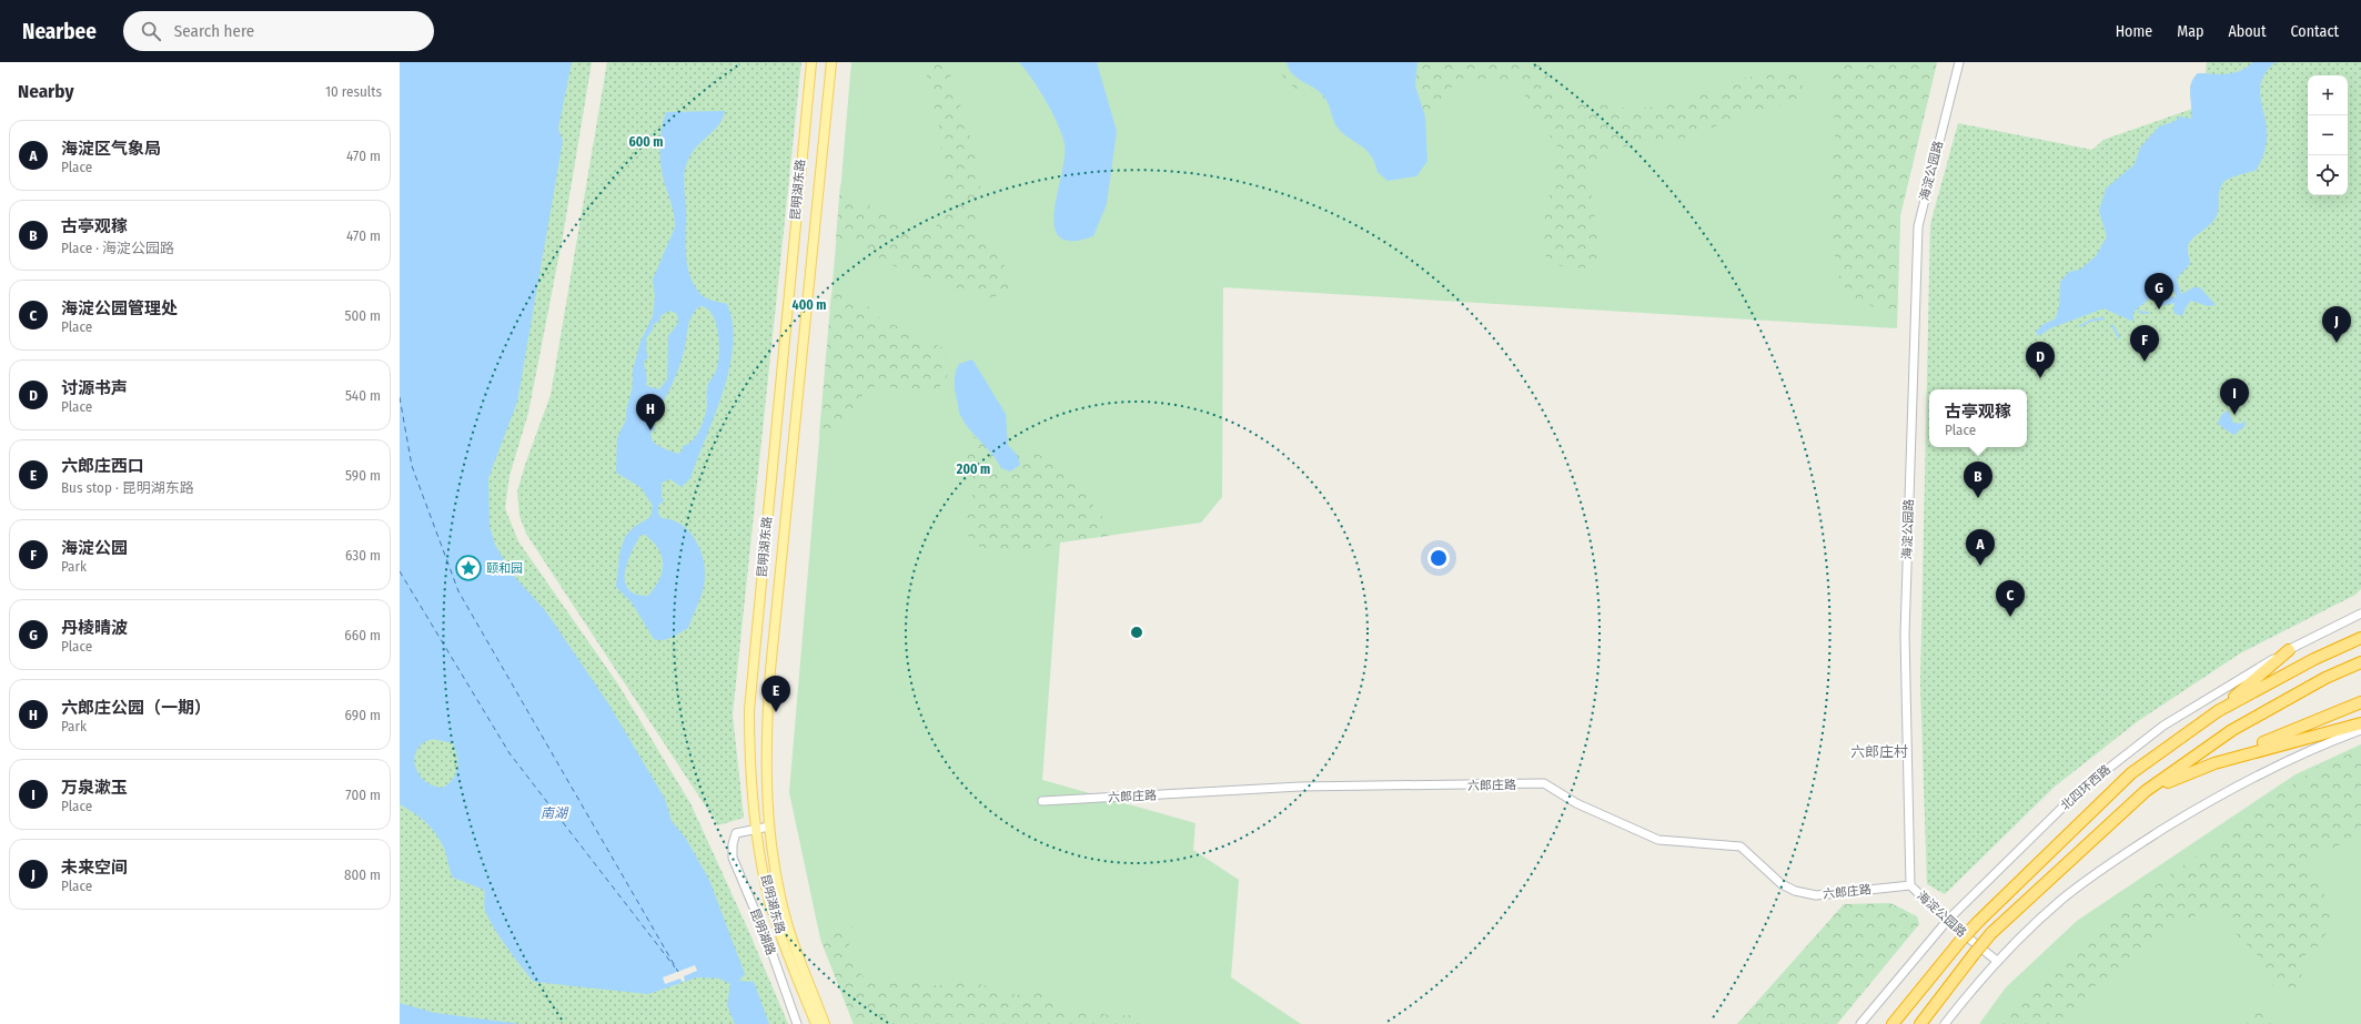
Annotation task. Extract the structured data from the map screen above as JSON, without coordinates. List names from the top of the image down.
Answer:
{
  "streets": {
    "highway": ["北四环西路"],
    "main road": ["昆明湖东路"],
    "street": ["海淀公园路", "六郎庄路", "昆明湖路"]
  },
  "crossings": [
    ["海淀公园路", "六郎庄路"],
    ["海淀公园路", "北四环西路"],
    ["昆明湖东路", "昆明湖路"]
  ],
  "districts": ["六郎庄村"],
  "water": ["南湖"],
  "places": {
    "place": ["颐和园"]
  },
  "page": {
    "header": "Nearbee",
    "search": "Search here",
    "nav": [
      "Home",
      "Map",
      "About",
      "Contact"
    ],
    "heading": ["Nearby", "10 results"],
    "map_buttons": ["+", "−"],
    "list": [
      {
        "mark": "A",
        "name": "海淀区气象局",
        "note": "Place",
        "value": "470 m"
      },
      {
        "mark": "B",
        "name": "古亭观稼",
        "note": "Place · 海淀公园路",
        "value": "470 m"
      },
      {
        "mark": "C",
        "name": "海淀公园管理处",
        "note": "Place",
        "value": "500 m"
      },
      {
        "mark": "D",
        "name": "讨源书声",
        "note": "Place",
        "value": "540 m"
      },
      {
        "mark": "E",
        "name": "六郎庄西口",
        "note": "Bus stop · 昆明湖东路",
        "value": "590 m"
      },
      {
        "mark": "F",
        "name": "海淀公园",
        "note": "Park",
        "value": "630 m"
      },
      {
        "mark": "G",
        "name": "丹棱晴波",
        "note": "Place",
        "value": "660 m"
      },
      {
        "mark": "H",
        "name": "六郎庄公园（一期）",
        "note": "Park",
        "value": "690 m"
      },
      {
        "mark": "I",
        "name": "万泉漱玉",
        "note": "Place",
        "value": "700 m"
      },
      {
        "mark": "J",
        "name": "未来空间",
        "note": "Place",
        "value": "800 m"
      }
    ],
    "pins": [
      "G",
      "J",
      "F",
      "D",
      "I",
      "H",
      "B",
      "A",
      "C",
      "E"
    ],
    "popup": ["古亭观稼", "Place"]
  },
  "rings": ["600 m", "400 m", "200 m"]
}
